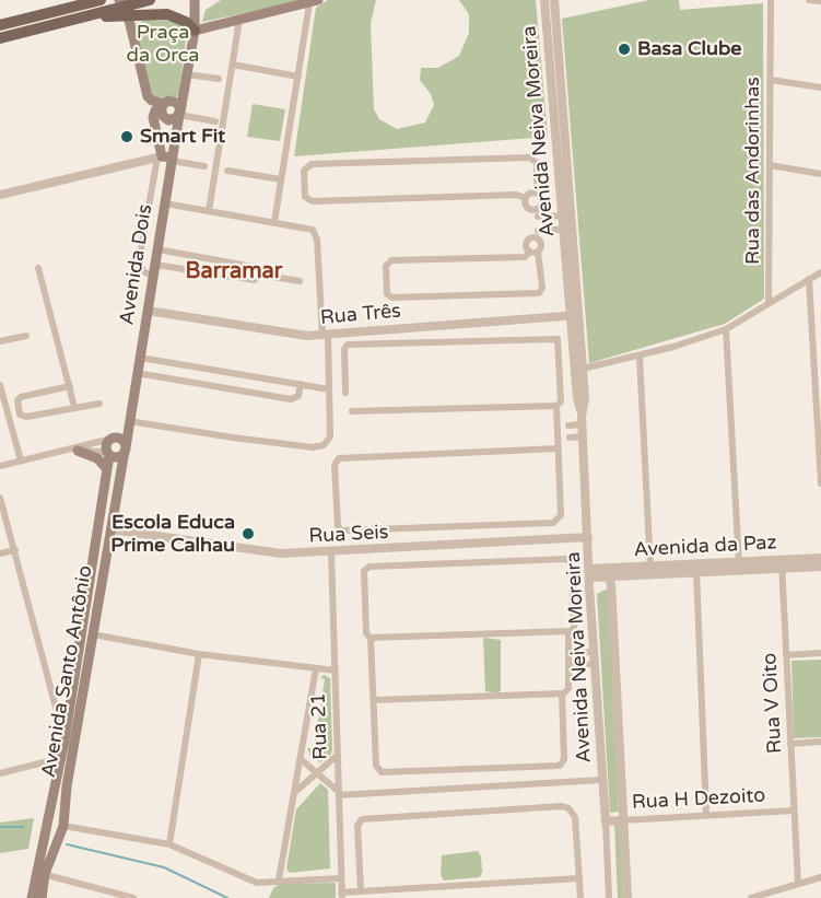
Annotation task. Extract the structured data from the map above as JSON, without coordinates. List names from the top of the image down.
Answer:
{
  "streets": {
    "main road": ["Avenida Dois", "Avenida Santo Antônio"],
    "street": [
      "Avenida Neiva Moreira",
      "Rua das Andorinhas",
      "Rua Três",
      "Rua Seis",
      "Avenida da Paz",
      "Rua V Oito",
      "Rua 21",
      "Rua H Dezoito"
    ]
  },
  "crossings": [
    ["Avenida Neiva Moreira", "Rua Três"],
    ["Avenida Neiva Moreira", "Rua Seis"],
    ["Avenida Neiva Moreira", "Avenida da Paz"],
    ["Avenida Neiva Moreira", "Rua H Dezoito"],
    ["Avenida Dois", "Rua Três"],
    ["Avenida Dois", "Avenida Santo Antônio"],
    ["Rua Seis", "Avenida Santo Antônio"],
    ["Rua Seis", "Rua 21"],
    ["Avenida da Paz", "Rua V Oito"],
    ["Rua V Oito", "Rua H Dezoito"]
  ],
  "districts": ["Barramar"],
  "parks": ["Praça da Orca"],
  "places": ["Basa Clube", "Smart Fit", "Escola Educa Prime Calhau"]
}
